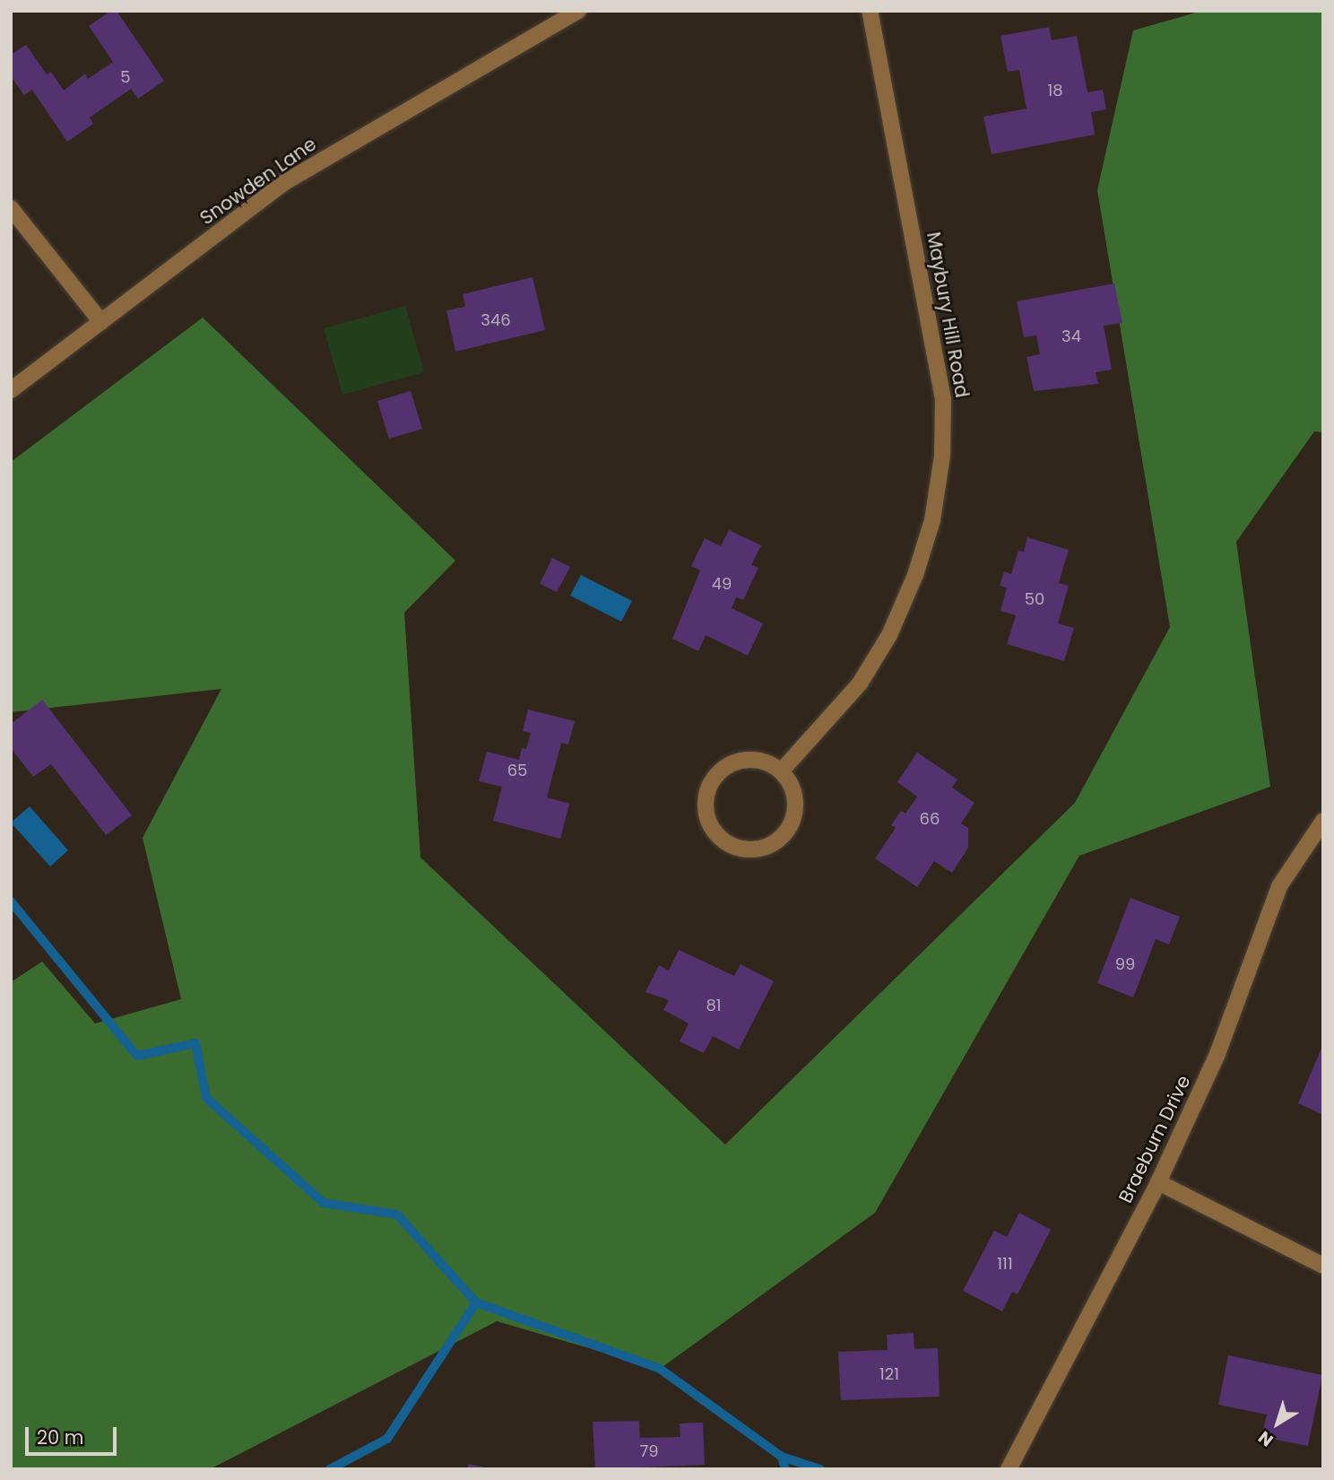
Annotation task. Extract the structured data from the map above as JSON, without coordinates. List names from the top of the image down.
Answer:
{
  "streets": {
    "street": ["Snowden Lane", "Maybury Hill Road", "Braeburn Drive"]
  },
  "house_numbers": [
    "5",
    "18",
    "346",
    "34",
    "49",
    "50",
    "65",
    "66",
    "99",
    "81",
    "111",
    "121",
    "79"
  ],
  "scale_bar": "20 m",
  "north": "bottom left"
}
